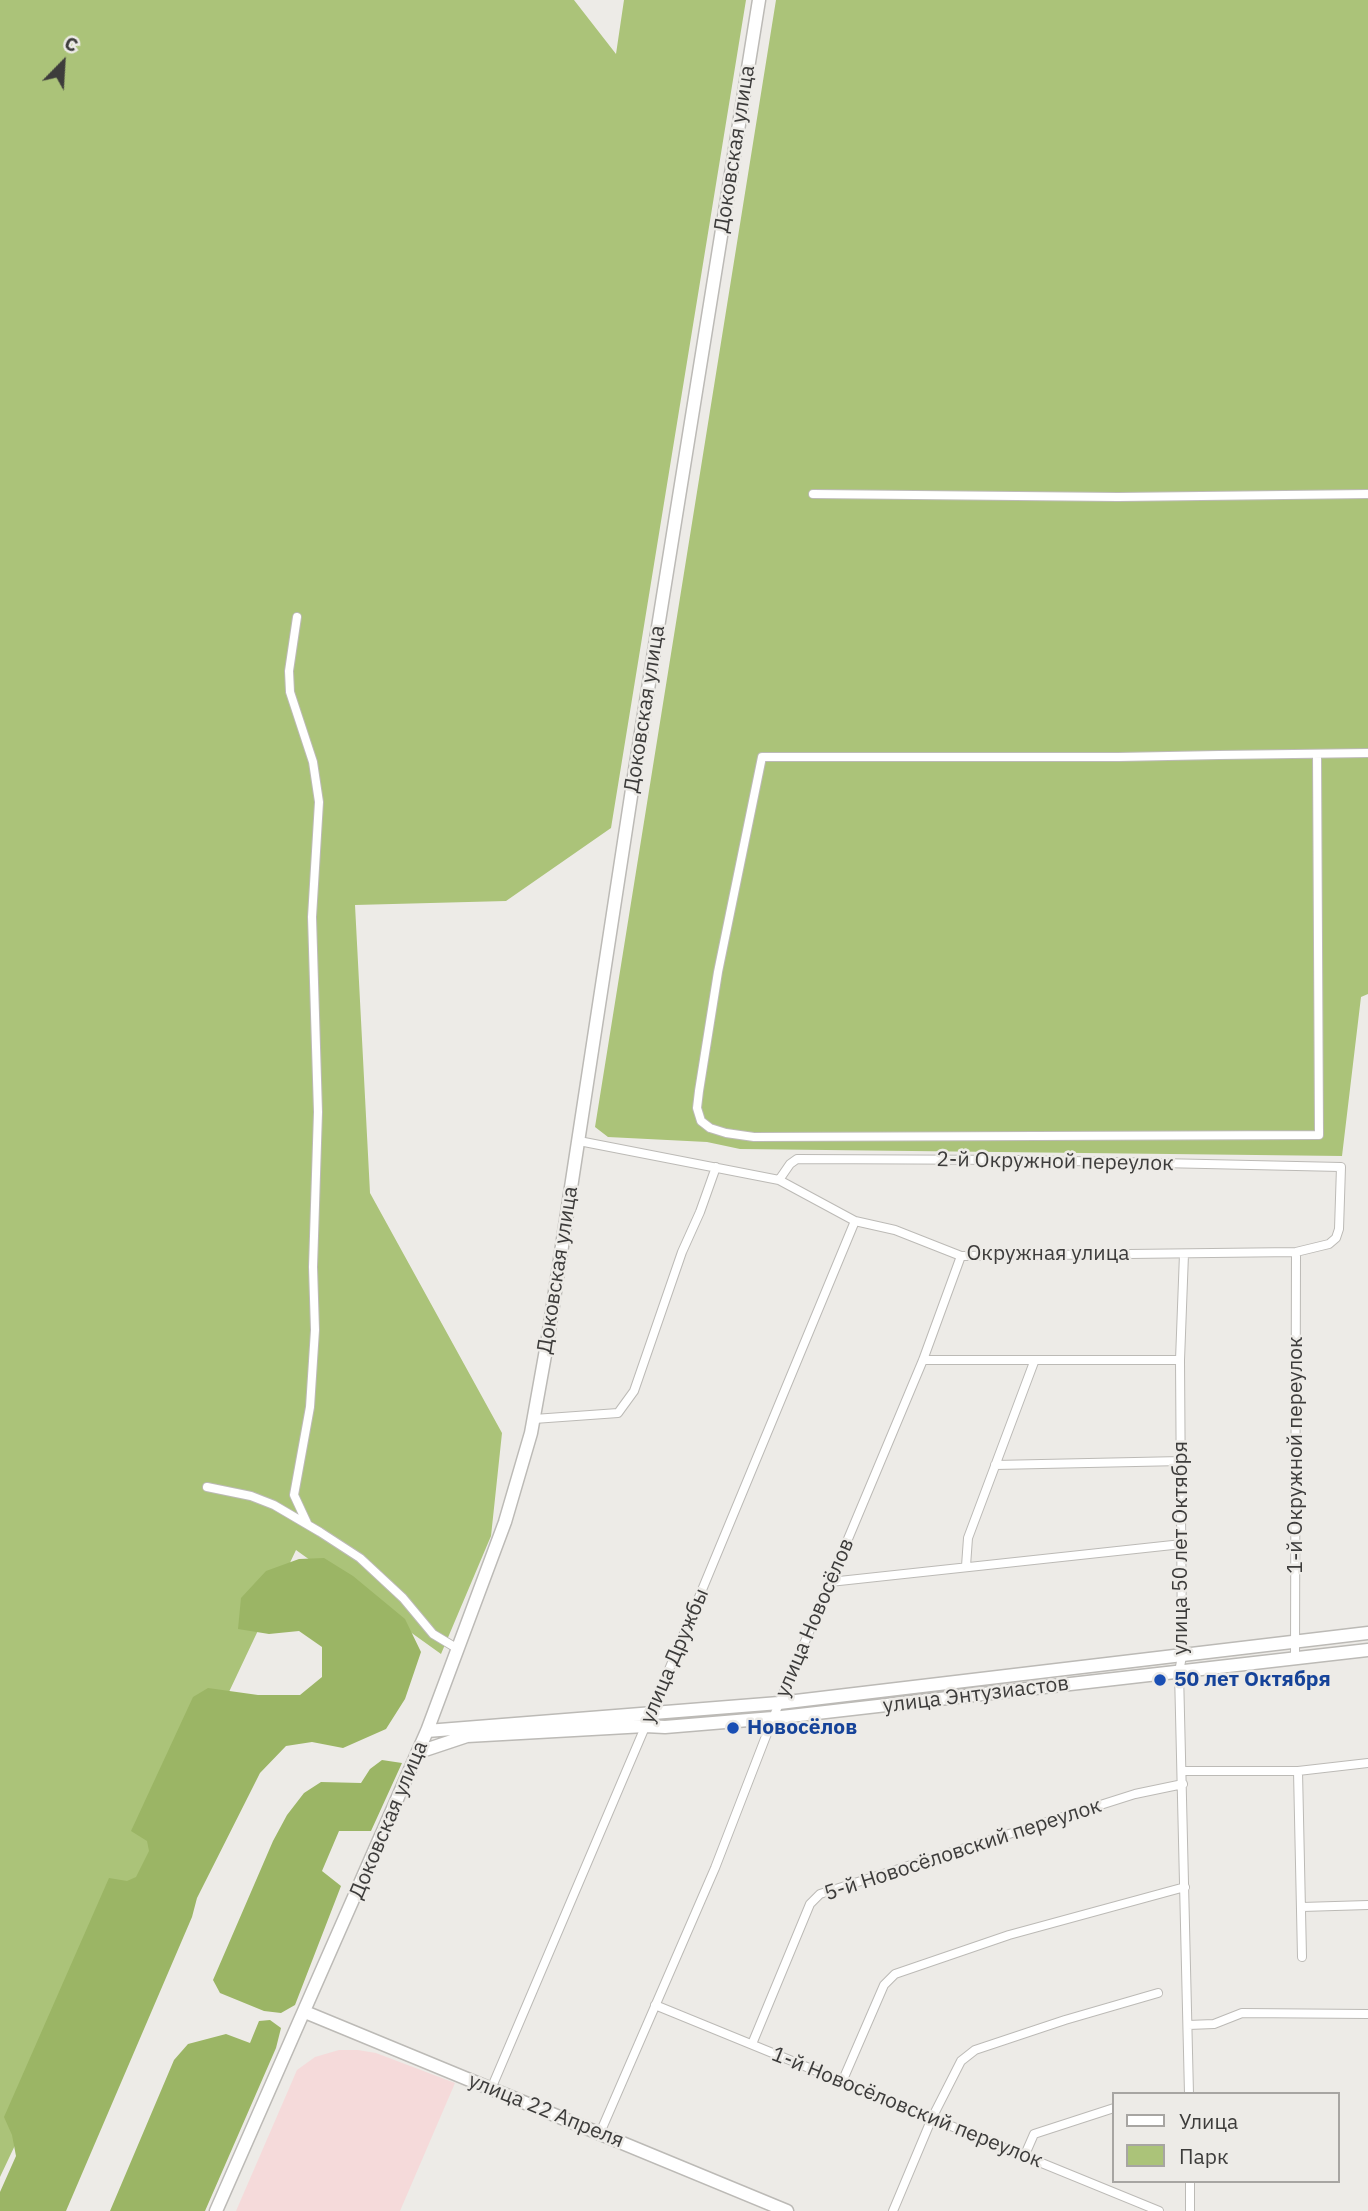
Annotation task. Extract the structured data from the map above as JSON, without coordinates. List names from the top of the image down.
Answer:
{
  "streets": {
    "main road": ["Доковская улица", "улица Энтузиастов", "улица 22 Апреля"],
    "street": [
      "2-й Окружной переулок",
      "Окружная улица",
      "1-й Окружной переулок",
      "улица 50 лет Октября",
      "улица Новосёлов",
      "улица Дружбы",
      "5-й Новосёловский переулок",
      "1-й Новосёловский переулок"
    ]
  },
  "crossings": [
    ["Доковская улица", "Окружная улица"],
    ["Доковская улица", "улица Энтузиастов"],
    ["Доковская улица", "улица 22 Апреля"],
    ["2-й Окружной переулок", "Окружная улица"],
    ["Окружная улица", "1-й Окружной переулок"],
    ["Окружная улица", "улица 50 лет Октября"],
    ["Окружная улица", "улица Новосёлов"],
    ["Окружная улица", "улица Дружбы"],
    ["1-й Окружной переулок", "улица Энтузиастов"],
    ["улица 50 лет Октября", "улица Энтузиастов"],
    ["улица 50 лет Октября", "5-й Новосёловский переулок"],
    ["улица Новосёлов", "улица Энтузиастов"],
    ["улица Новосёлов", "1-й Новосёловский переулок"],
    ["улица Новосёлов", "улица 22 Апреля"],
    ["улица Дружбы", "улица Энтузиастов"],
    ["улица Дружбы", "улица 22 Апреля"],
    ["5-й Новосёловский переулок", "1-й Новосёловский переулок"]
  ],
  "places": ["50 лет Октября", "Новосёлов"],
  "legend": ["Улица", "Парк"],
  "north": "top right"
}
